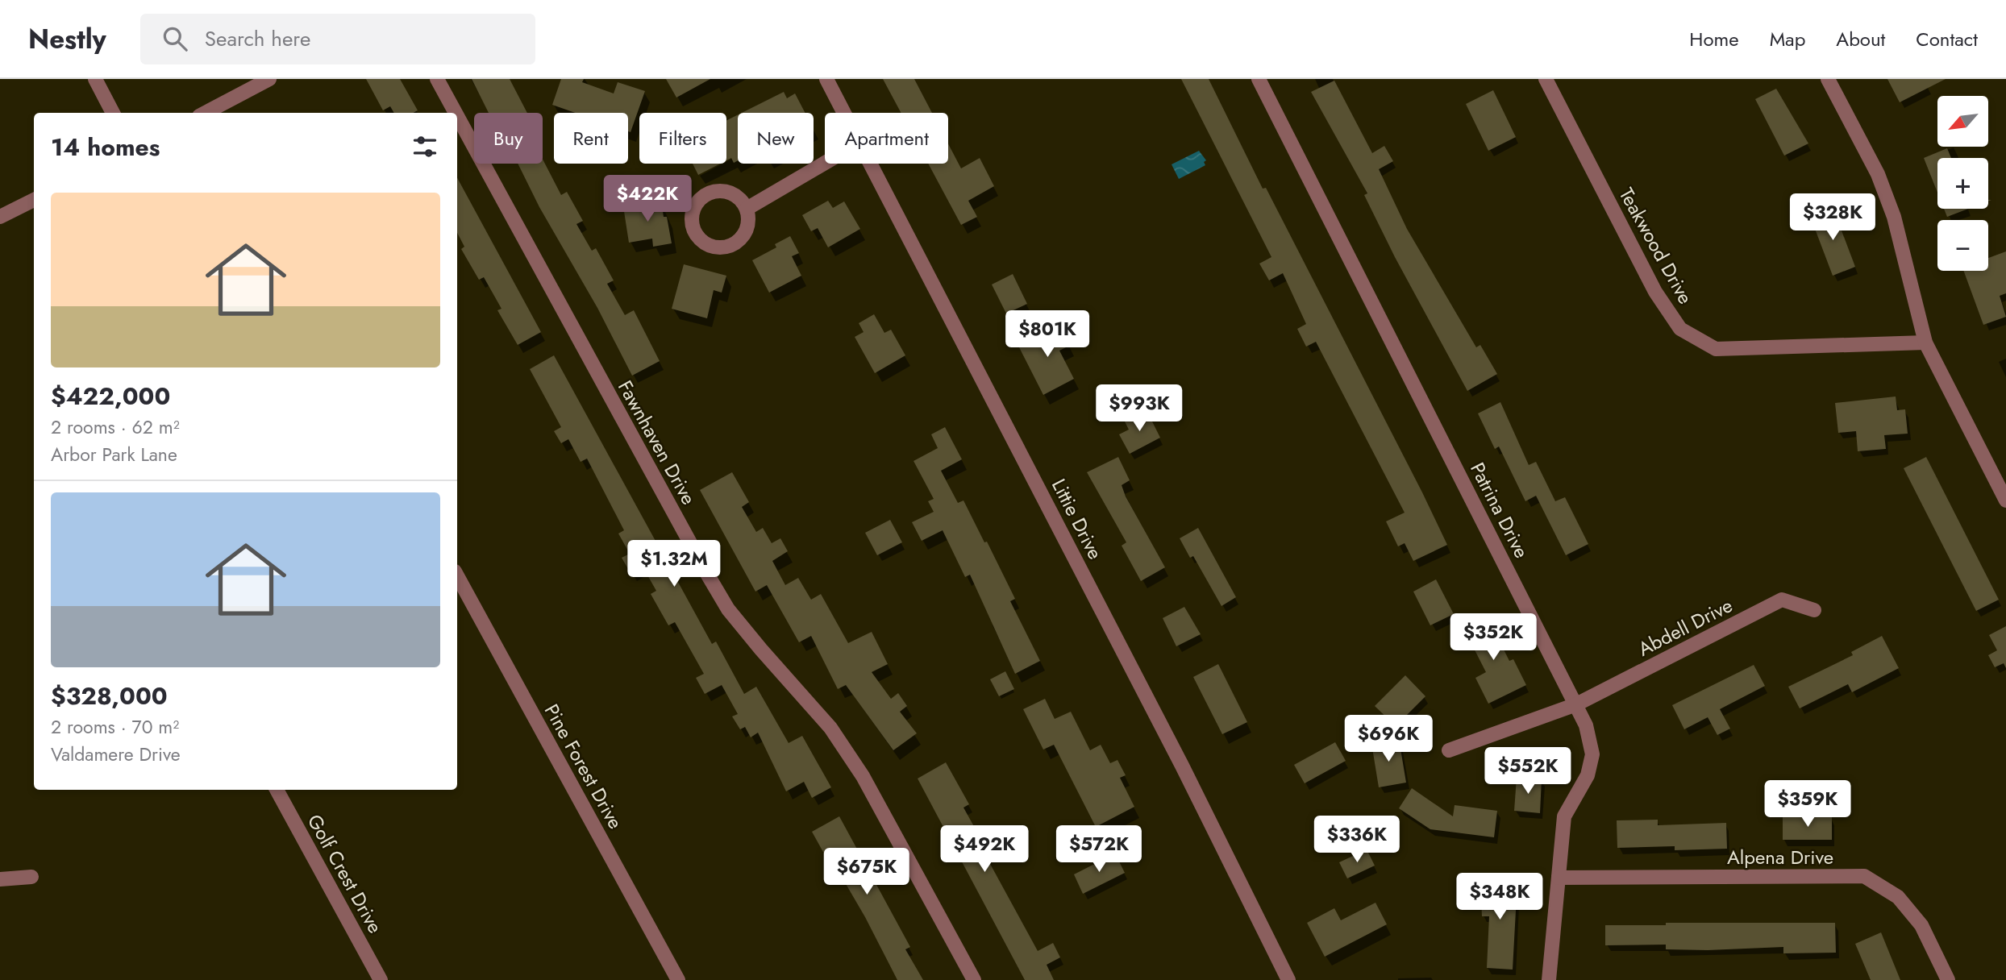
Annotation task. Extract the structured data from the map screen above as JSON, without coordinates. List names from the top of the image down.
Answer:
{
  "streets": {
    "street": [
      "Teakwood Drive",
      "Fawnhaven Drive",
      "Patrina Drive",
      "Littie Drive",
      "Abdell Drive",
      "Pine Forest Drive",
      "Alpena Drive",
      "Golf Crest Drive"
    ]
  },
  "crossings": [
    ["Patrina Drive", "Abdell Drive"],
    ["Patrina Drive", "Alpena Drive"]
  ],
  "north": "bottom left",
  "page": {
    "header": "Nestly",
    "search": "Search here",
    "nav": [
      "Home",
      "Map",
      "About",
      "Contact"
    ],
    "map_buttons": ["+", "−"],
    "chip": [
      "Buy",
      "Rent",
      "Filters",
      "New",
      "Apartment"
    ],
    "heading": "14 homes",
    "price": [
      "$422K",
      "$328K",
      "$801K",
      "$993K",
      "$1.32M",
      "$352K",
      "$696K",
      "$552K",
      "$359K",
      "$336K",
      "$492K",
      "$572K",
      "$675K",
      "$348K"
    ],
    "list": [
      {
        "name": "$422,000",
        "note": "2 rooms · 62 m² · Arbor Park Lane"
      },
      {
        "name": "$328,000",
        "note": "2 rooms · 70 m² · Valdamere Drive"
      }
    ]
  }
}
